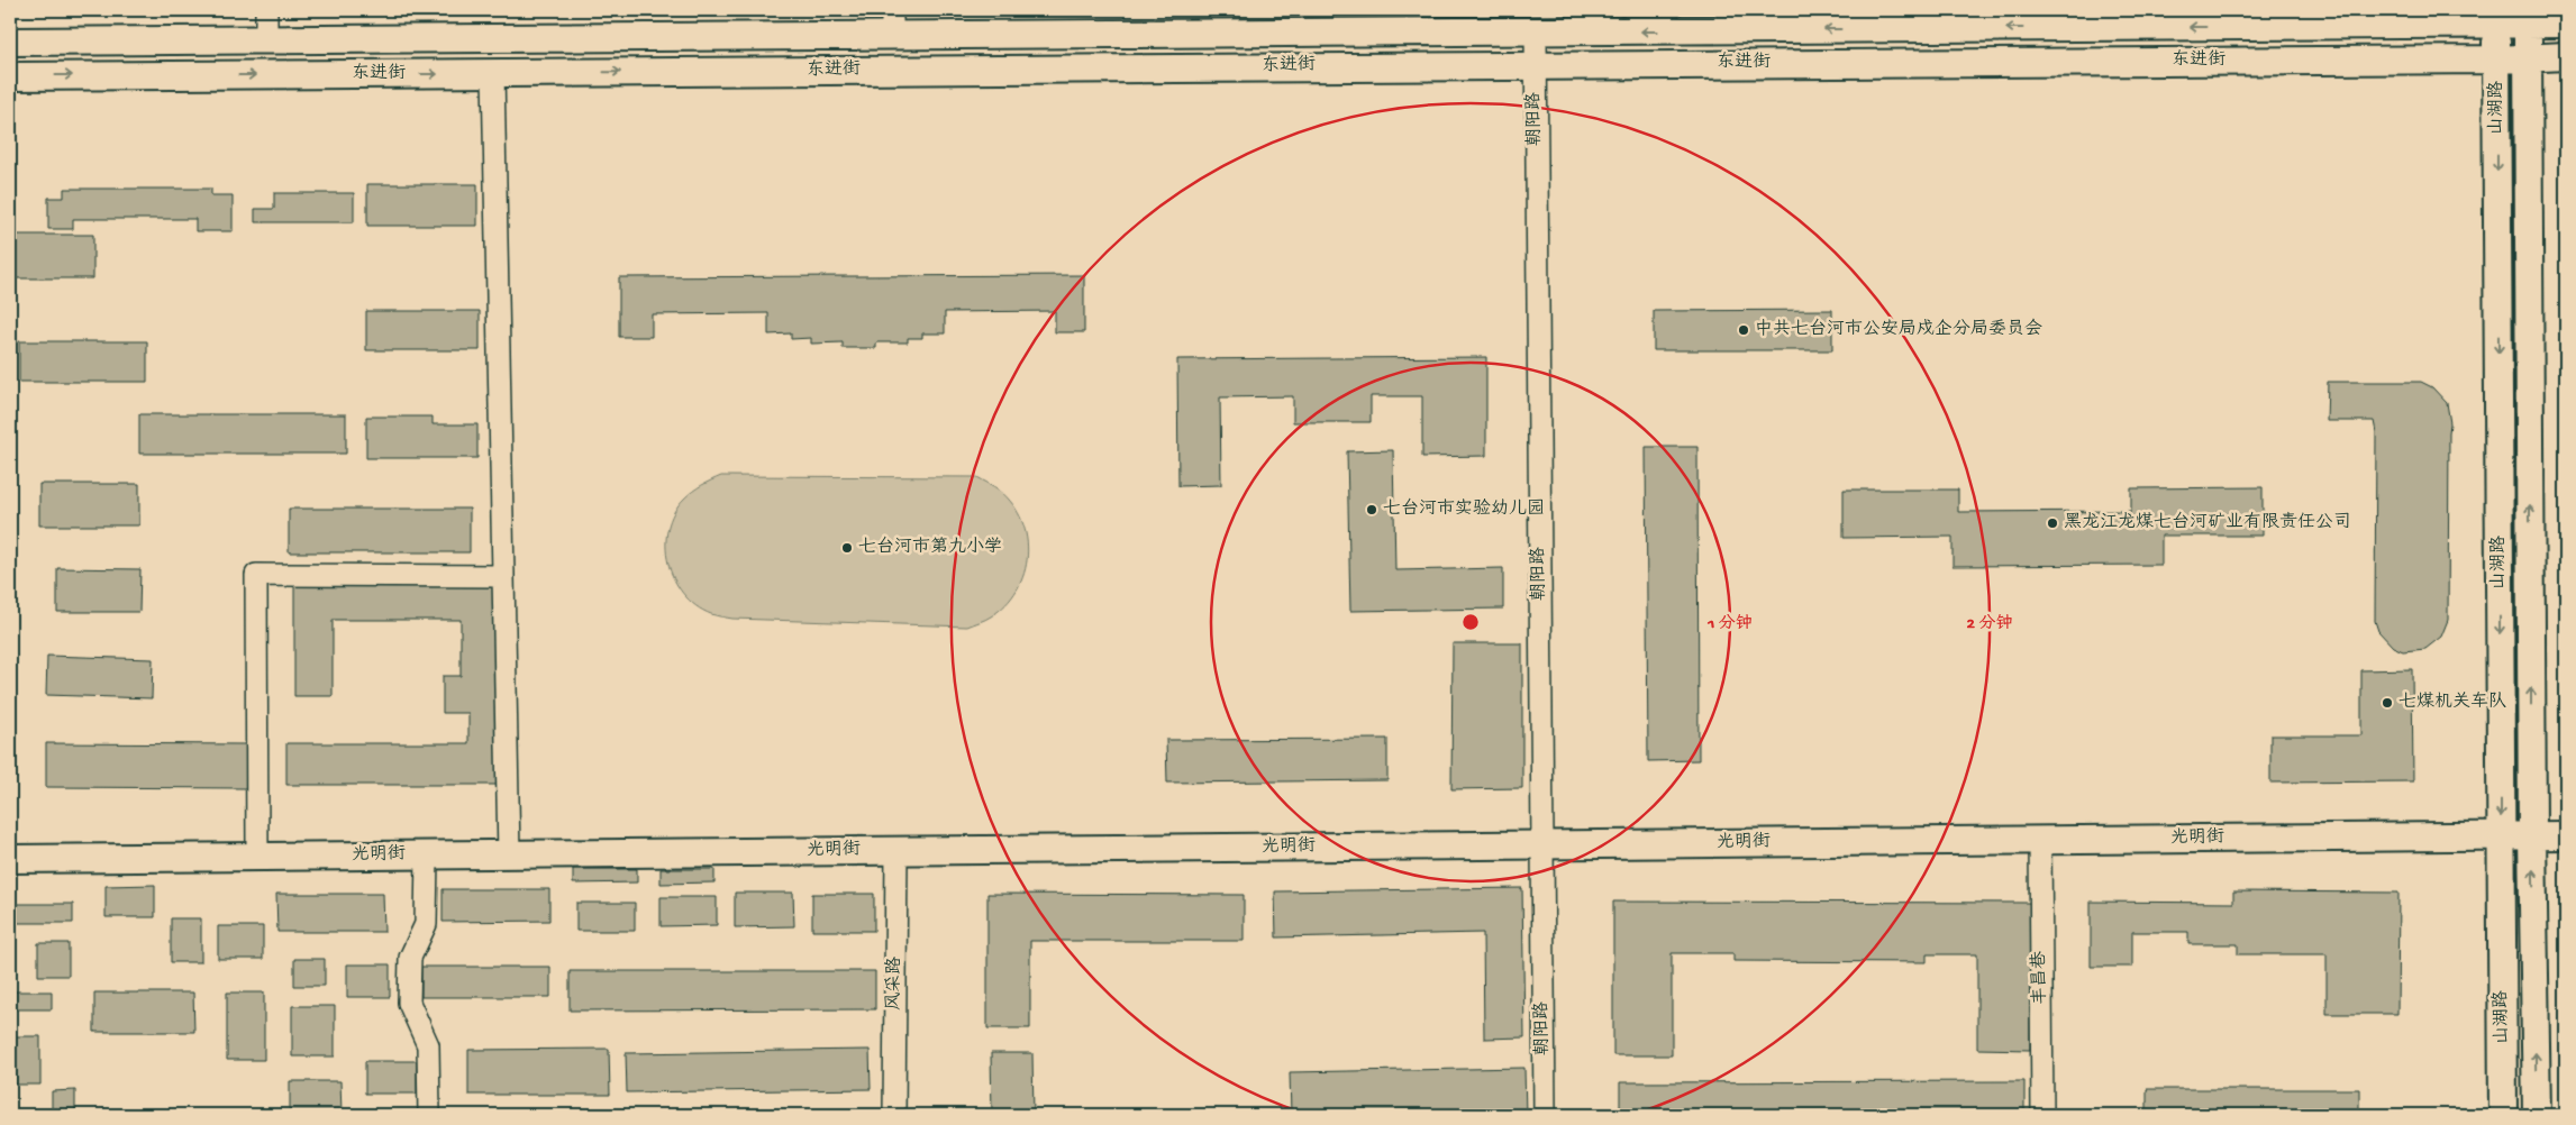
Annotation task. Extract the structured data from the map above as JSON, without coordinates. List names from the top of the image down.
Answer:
{
  "streets": {
    "main road": ["东进街", "山湖路", "光明街"],
    "street": ["朝阳路", "丰昌巷", "风采路"]
  },
  "crossings": [
    ["东进街", "山湖路"],
    ["东进街", "朝阳路"],
    ["山湖路", "光明街"],
    ["朝阳路", "光明街"],
    ["光明街", "丰昌巷"],
    ["光明街", "风采路"]
  ],
  "places": [
    "中共七台河市公安局戍企分局委员会",
    "七台河市实验幼儿园",
    "黑龙江龙煤七台河矿业有限责任公司",
    "七台河市第九小学",
    "七煤机关车队"
  ],
  "rings": ["1 分钟", "2 分钟"]
}
